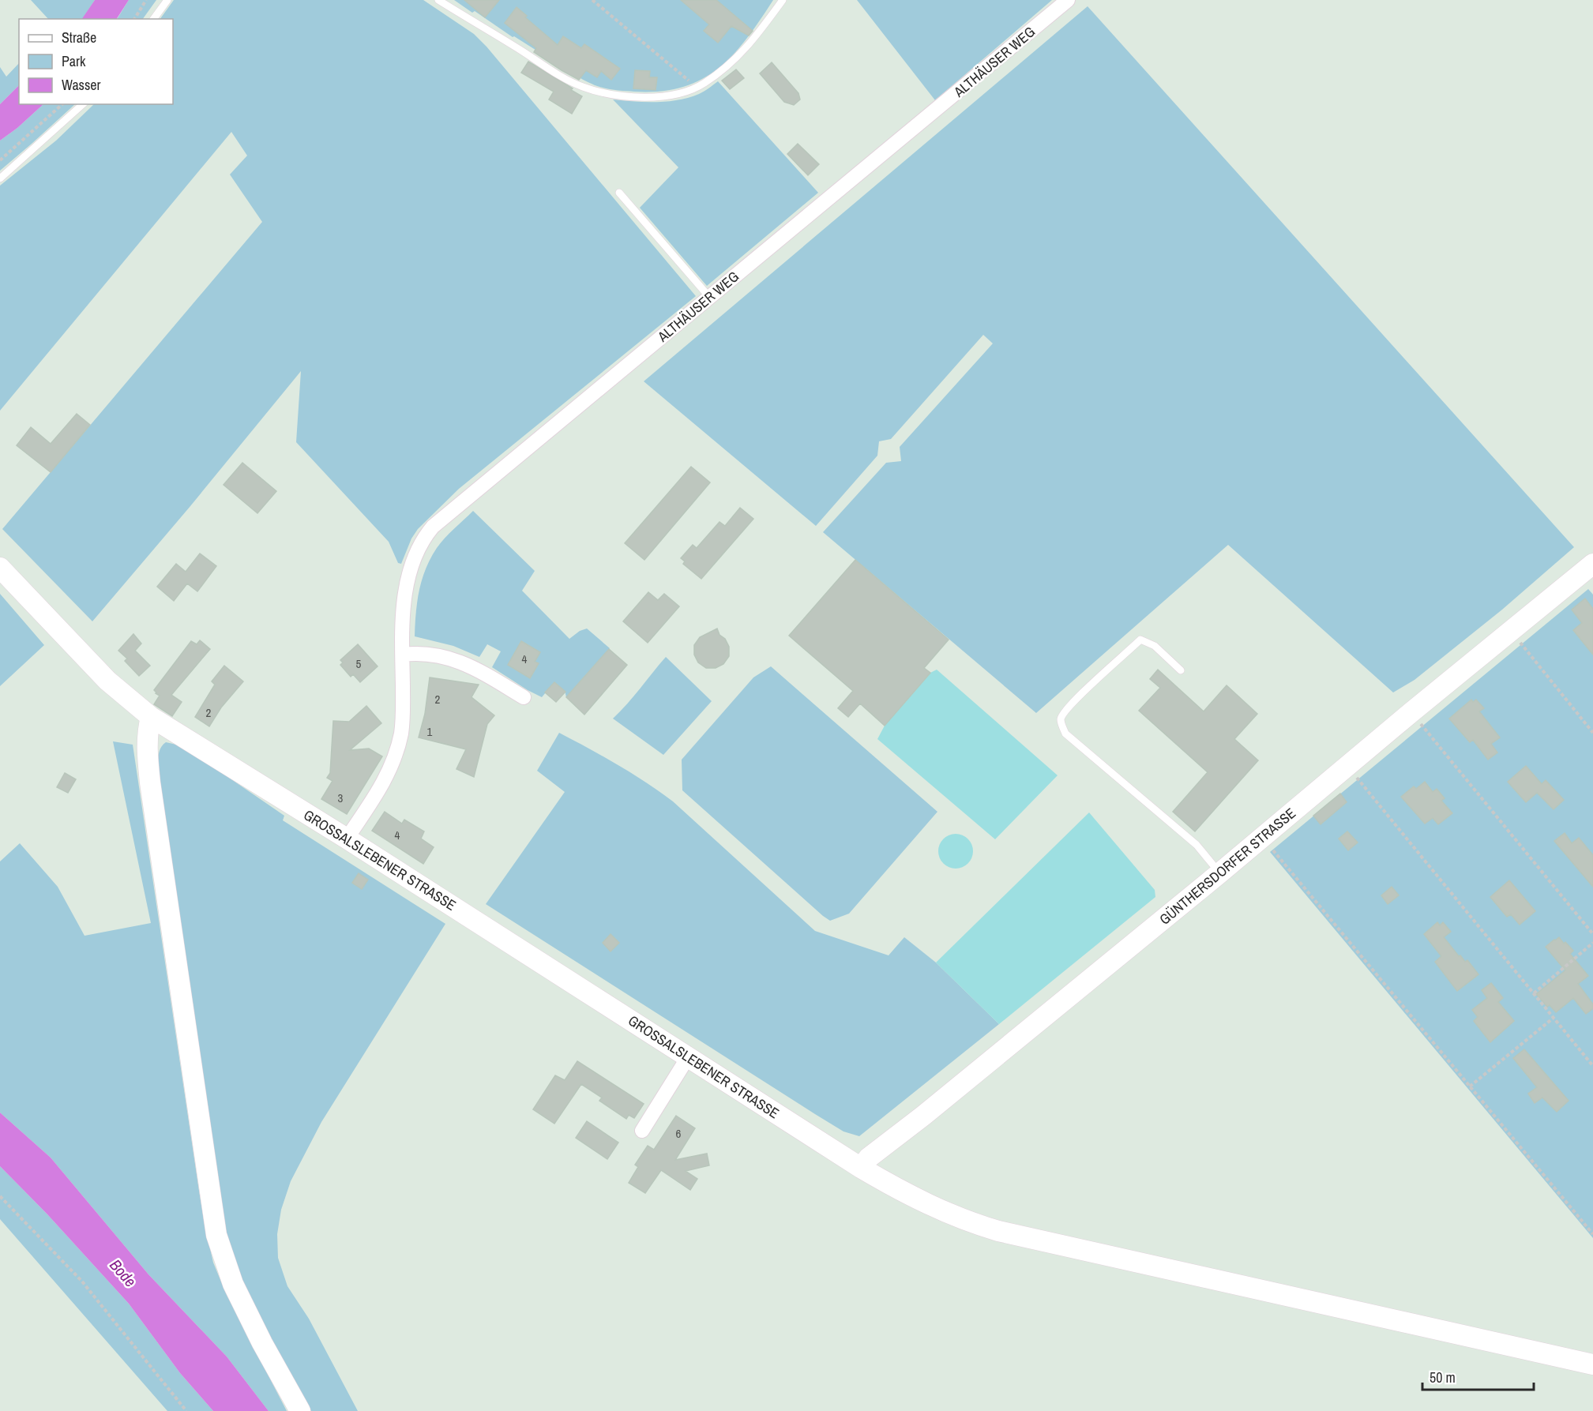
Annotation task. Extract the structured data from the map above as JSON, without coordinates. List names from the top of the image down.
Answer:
{
  "streets": {
    "main road": ["GROSSALSLEBENER STRASSE", "GÜNTHERSDORFER STRASSE"],
    "street": ["ALTHÄUSER WEG"]
  },
  "crossings": [
    ["ALTHÄUSER WEG", "GROSSALSLEBENER STRASSE"],
    ["GROSSALSLEBENER STRASSE", "GÜNTHERSDORFER STRASSE"]
  ],
  "water": ["Bode"],
  "house_numbers": [
    "4",
    "5",
    "2",
    "2",
    "1",
    "3",
    "4",
    "6"
  ],
  "legend": ["Straße", "Park", "Wasser"],
  "scale_bar": "50 m"
}
